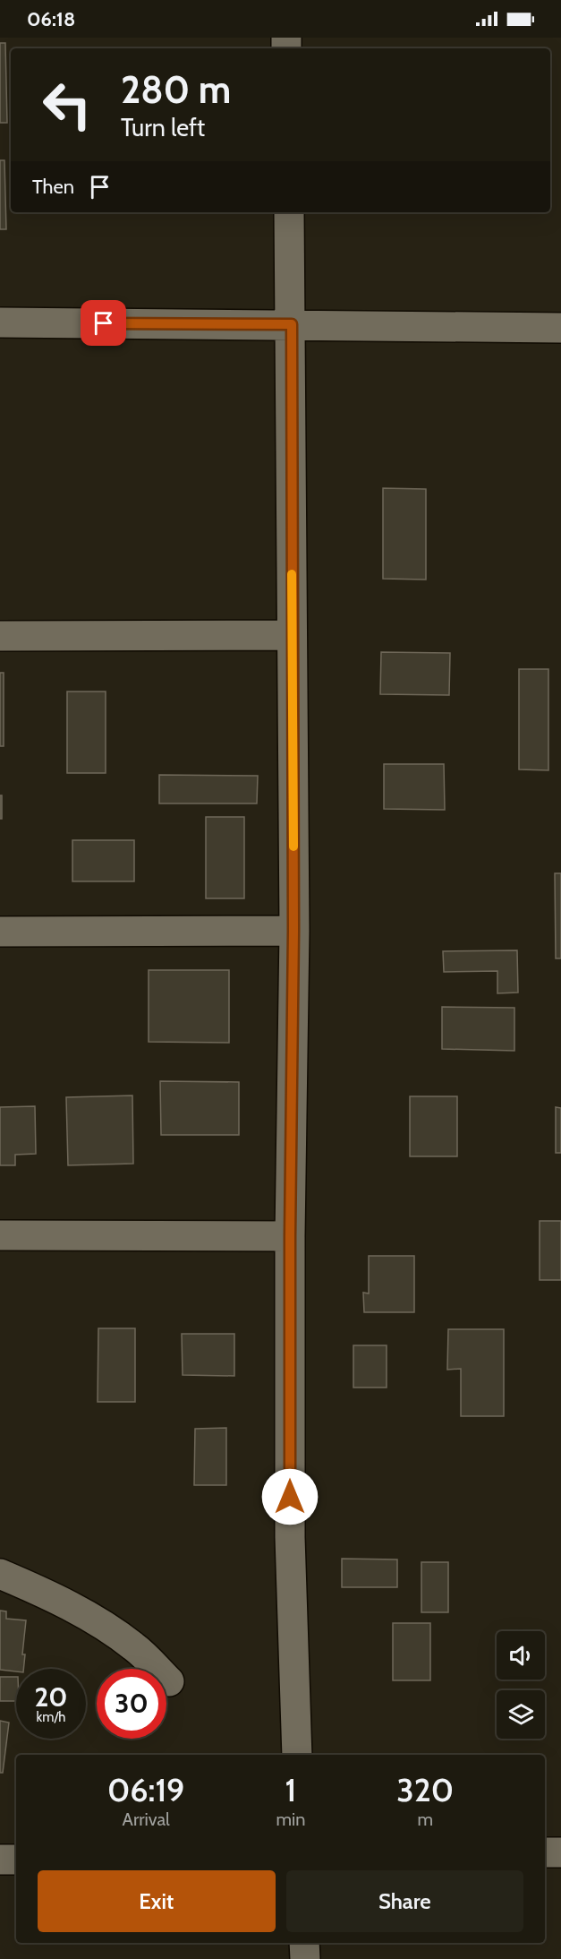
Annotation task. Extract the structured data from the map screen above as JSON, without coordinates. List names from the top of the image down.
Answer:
{
  "page": {
    "status": "06:18",
    "turn": ["280 m", "Turn left"],
    "then": "Then",
    "speed": "20 km/h",
    "limit": "30",
    "eta": [
      "06:19",
      "Arrival",
      "1",
      "min",
      "320",
      "m"
    ],
    "buttons": ["Exit", "Share"]
  }
}
